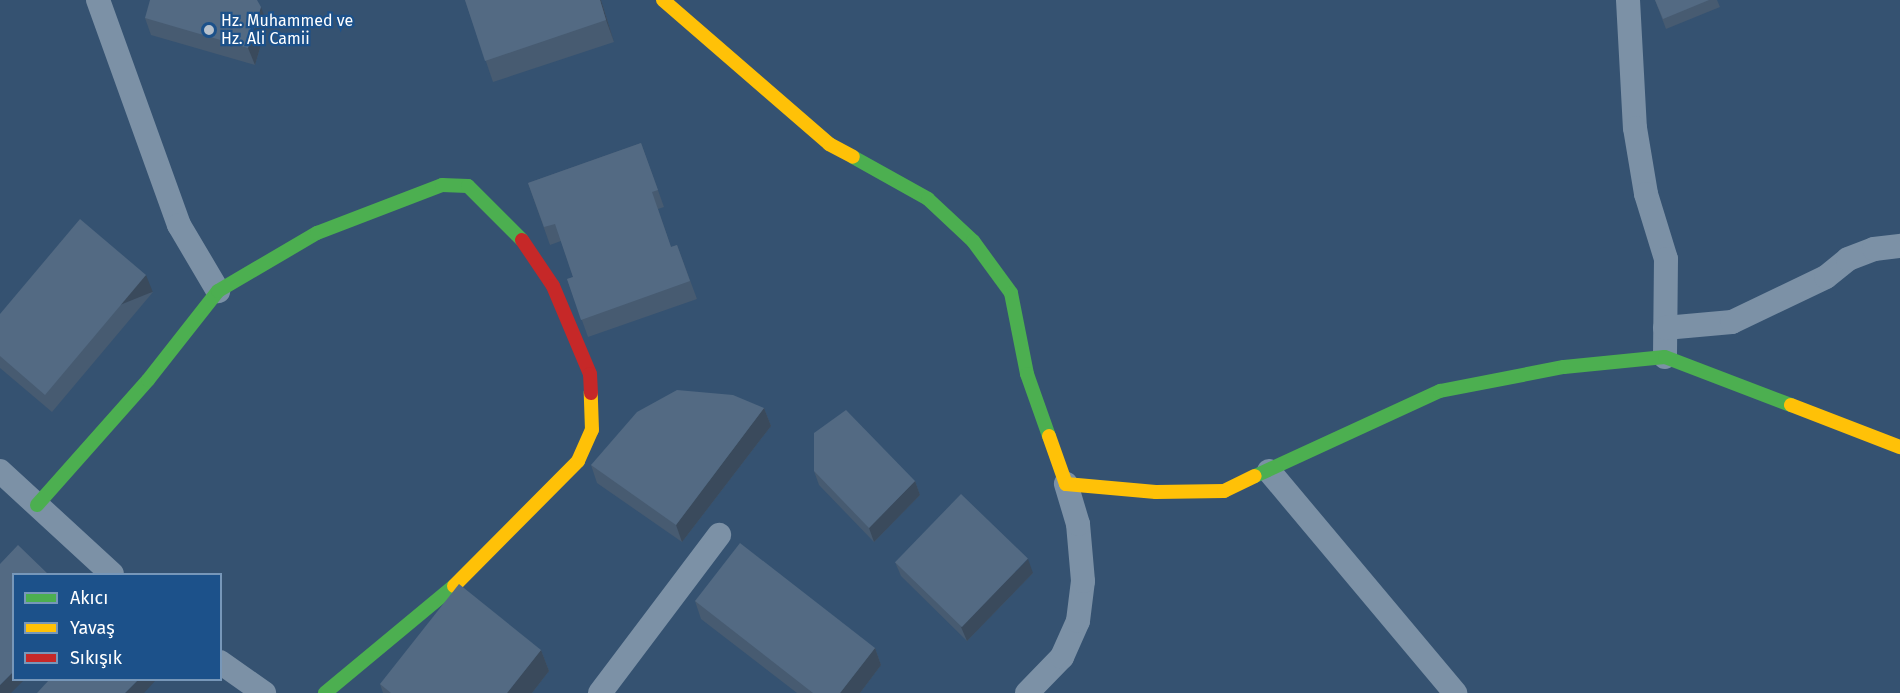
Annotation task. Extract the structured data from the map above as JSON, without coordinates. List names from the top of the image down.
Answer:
{
  "places": ["Hz. Muhammed ve Hz. Ali Camii"],
  "legend": ["Akıcı", "Yavaş", "Sıkışık"]
}
